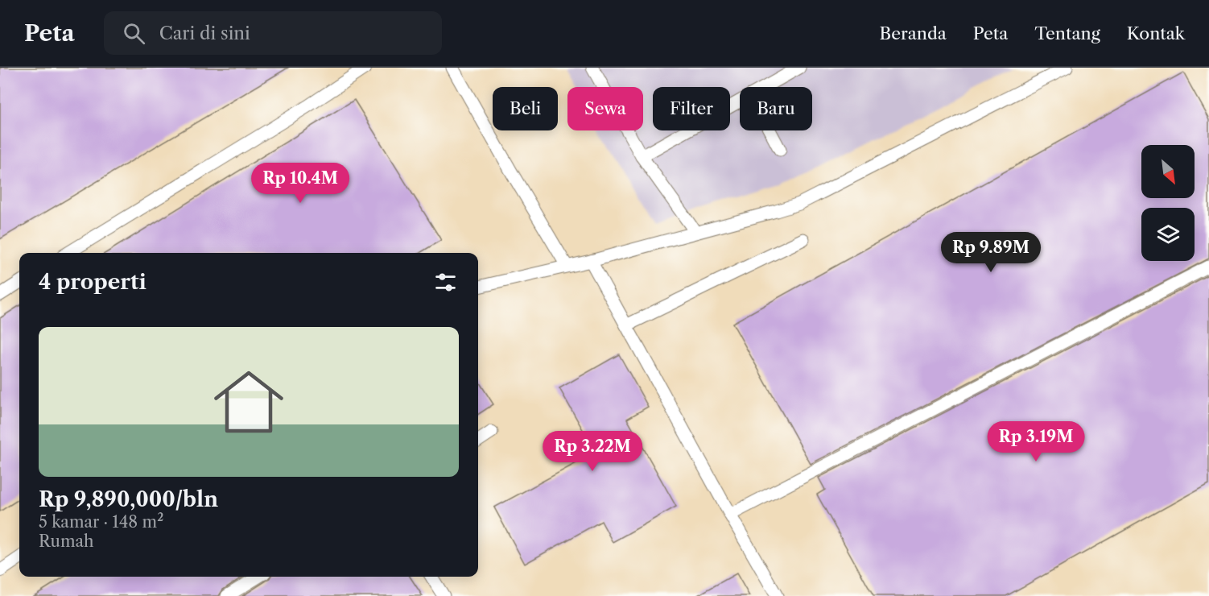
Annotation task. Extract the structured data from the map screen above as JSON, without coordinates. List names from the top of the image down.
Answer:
{
  "north": "bottom right",
  "page": {
    "header": "Peta",
    "search": "Cari di sini",
    "nav": [
      "Beranda",
      "Peta",
      "Tentang",
      "Kontak"
    ],
    "chip": [
      "Beli",
      "Sewa",
      "Filter",
      "Baru"
    ],
    "price": [
      "Rp 10.4M",
      "Rp 9.89M",
      "Rp 3.19M",
      "Rp 3.22M"
    ],
    "heading": "4 properti",
    "list": [
      {
        "name": "Rp 9,890,000/bln",
        "note": "5 kamar · 148 m² · Rumah"
      }
    ]
  }
}
